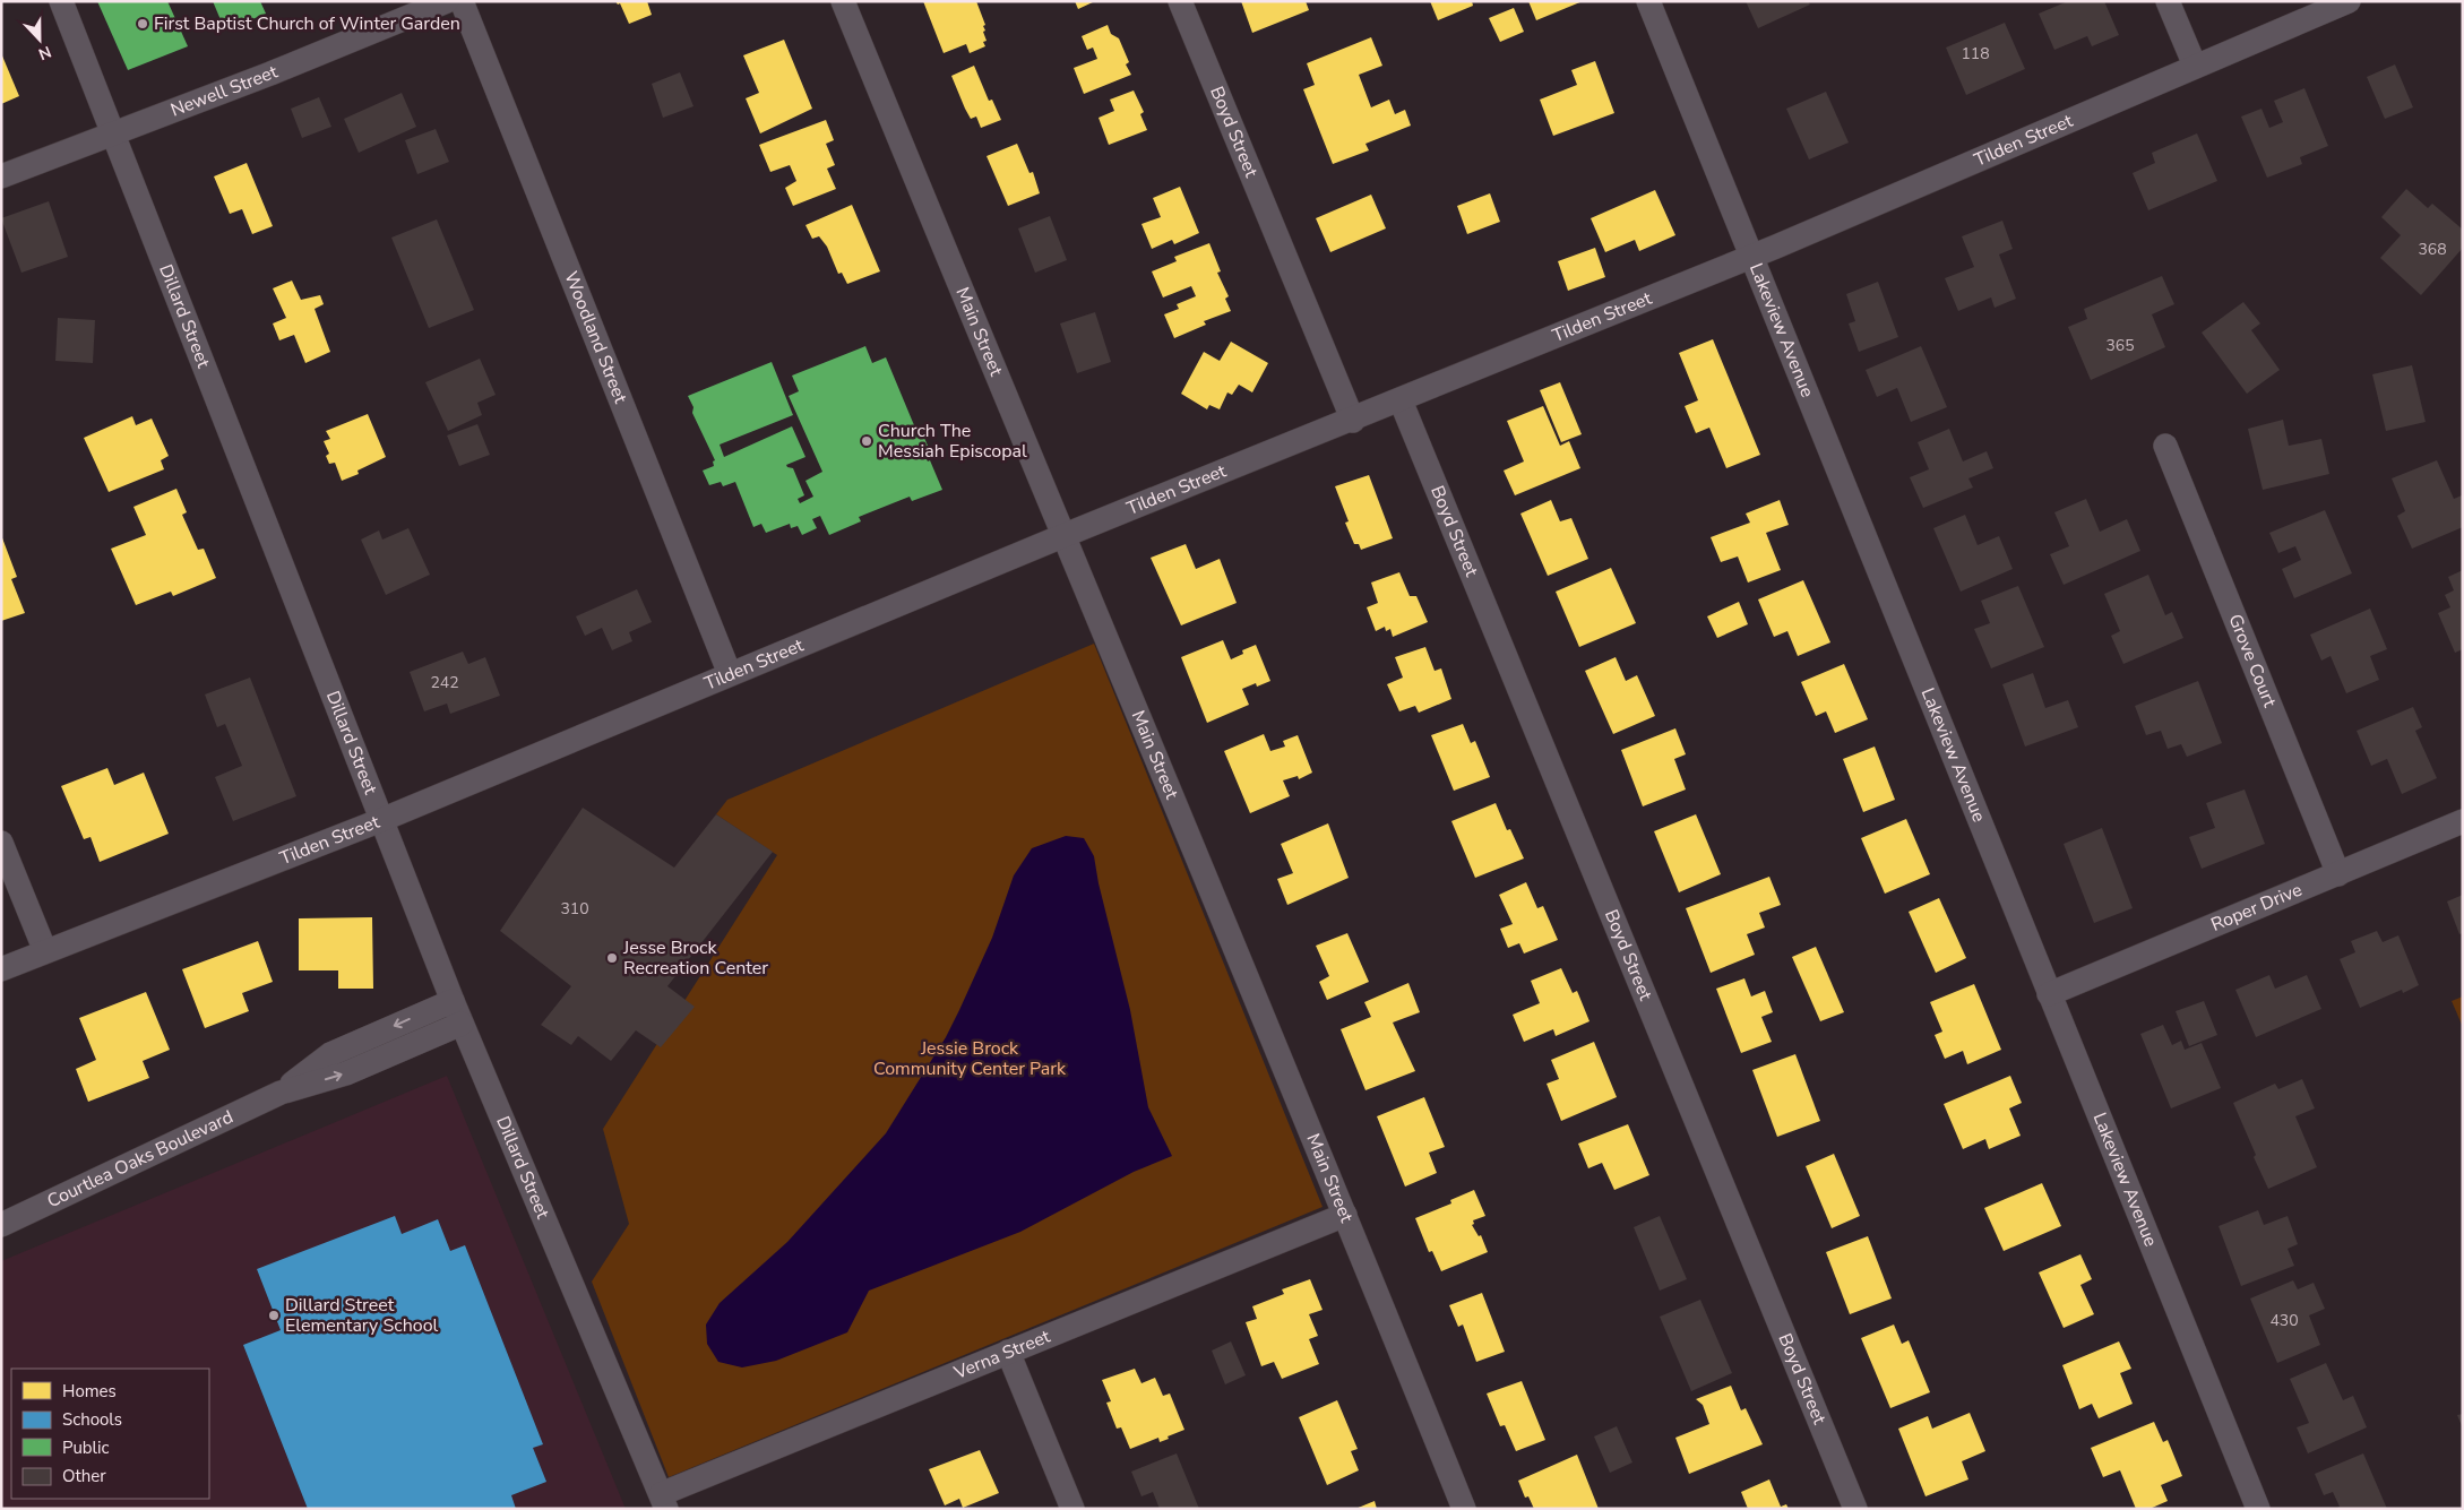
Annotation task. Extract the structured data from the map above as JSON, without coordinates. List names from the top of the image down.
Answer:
{
  "streets": {
    "street": [
      "Newell Street",
      "Boyd Street",
      "Tilden Street",
      "Dillard Street",
      "Lakeview Avenue",
      "Main Street",
      "Woodland Street",
      "Grove Court",
      "Roper Drive",
      "Courtlea Oaks Boulevard",
      "Verna Street"
    ]
  },
  "crossings": [
    ["Newell Street", "Dillard Street"],
    ["Boyd Street", "Tilden Street"],
    ["Tilden Street", "Dillard Street"],
    ["Tilden Street", "Lakeview Avenue"],
    ["Tilden Street", "Main Street"],
    ["Tilden Street", "Woodland Street"],
    ["Dillard Street", "Courtlea Oaks Boulevard"],
    ["Dillard Street", "Verna Street"],
    ["Lakeview Avenue", "Roper Drive"],
    ["Main Street", "Verna Street"],
    ["Grove Court", "Roper Drive"]
  ],
  "parks": ["Jessie Brock Community Center Park"],
  "places": [
    "First Baptist Church of Winter Garden",
    "Church The Messiah Episcopal",
    "Jesse Brock Recreation Center",
    "Dillard Street Elementary School"
  ],
  "house_numbers": [
    "118",
    "368",
    "365",
    "242",
    "310",
    "430"
  ],
  "legend": [
    "Homes",
    "Schools",
    "Public",
    "Other"
  ],
  "north": "bottom"
}
